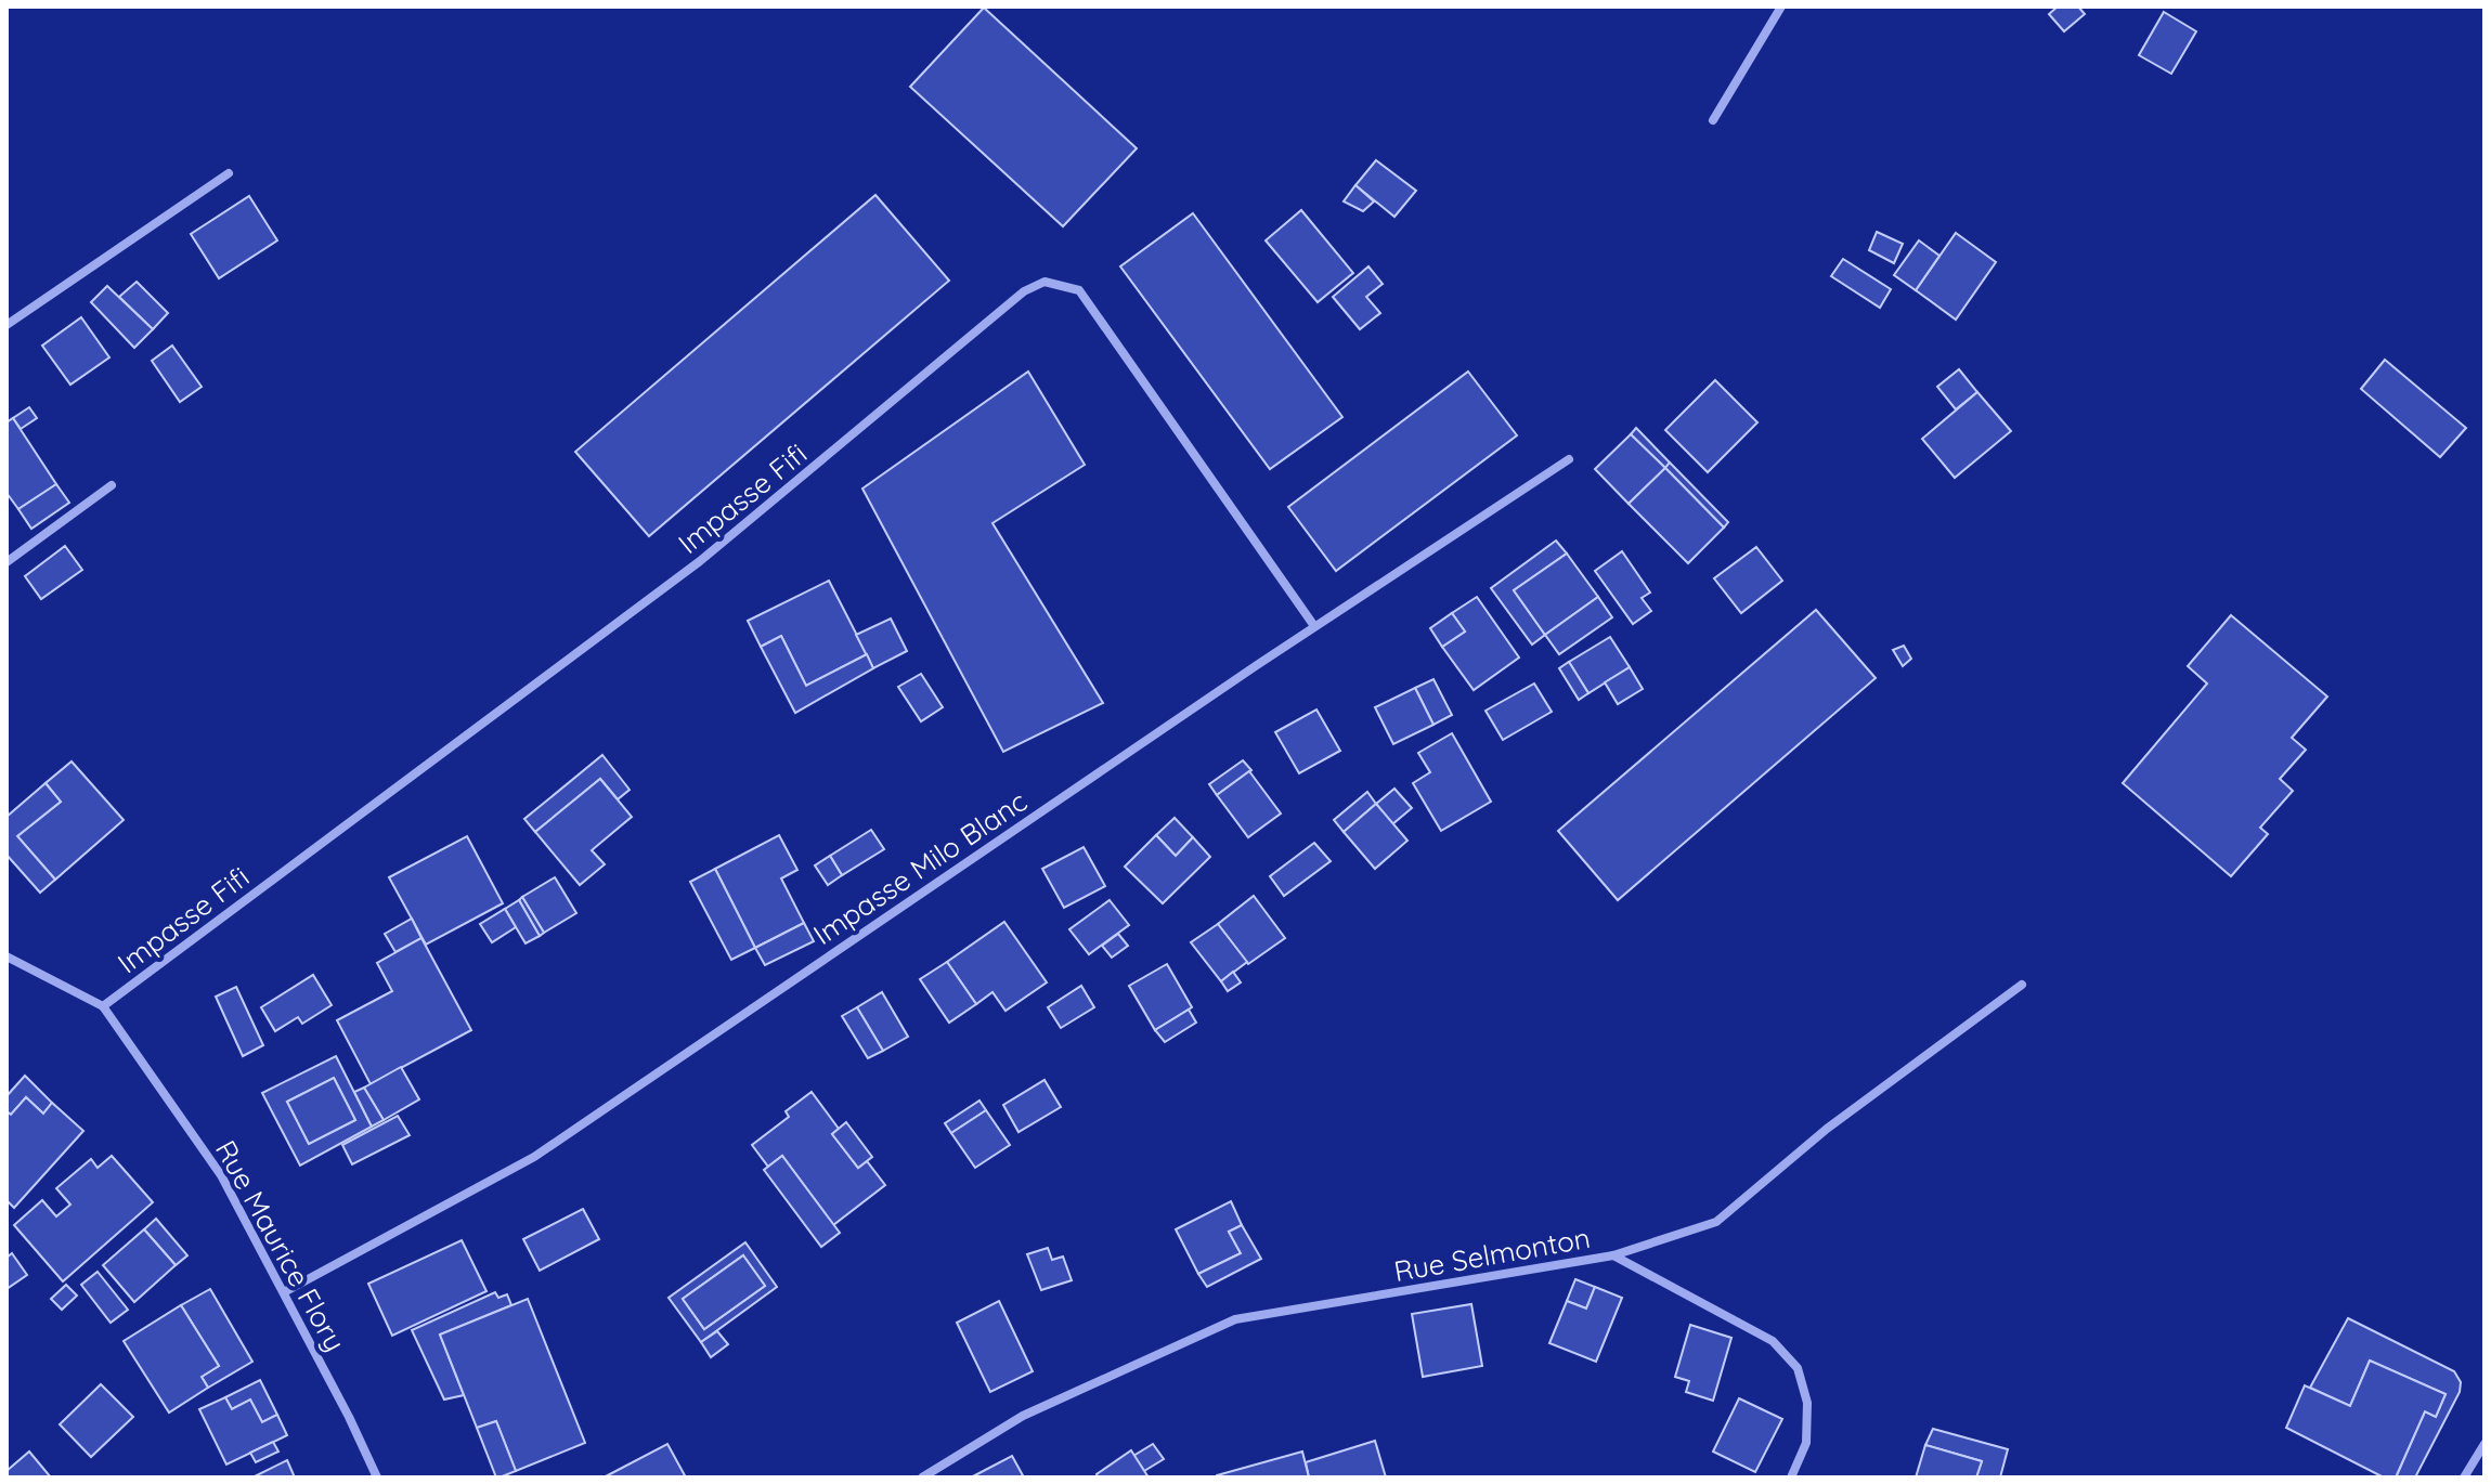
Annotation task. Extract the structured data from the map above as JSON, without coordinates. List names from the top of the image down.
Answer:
{
  "streets": {
    "street": [
      "Impasse Fifi",
      "Impasse Milo Blanc",
      "Rue Maurice Flory",
      "Rue Selmonton"
    ]
  },
  "crossings": [
    ["Impasse Fifi", "Impasse Milo Blanc"],
    ["Impasse Fifi", "Rue Maurice Flory"],
    ["Impasse Milo Blanc", "Rue Maurice Flory"]
  ]
}
